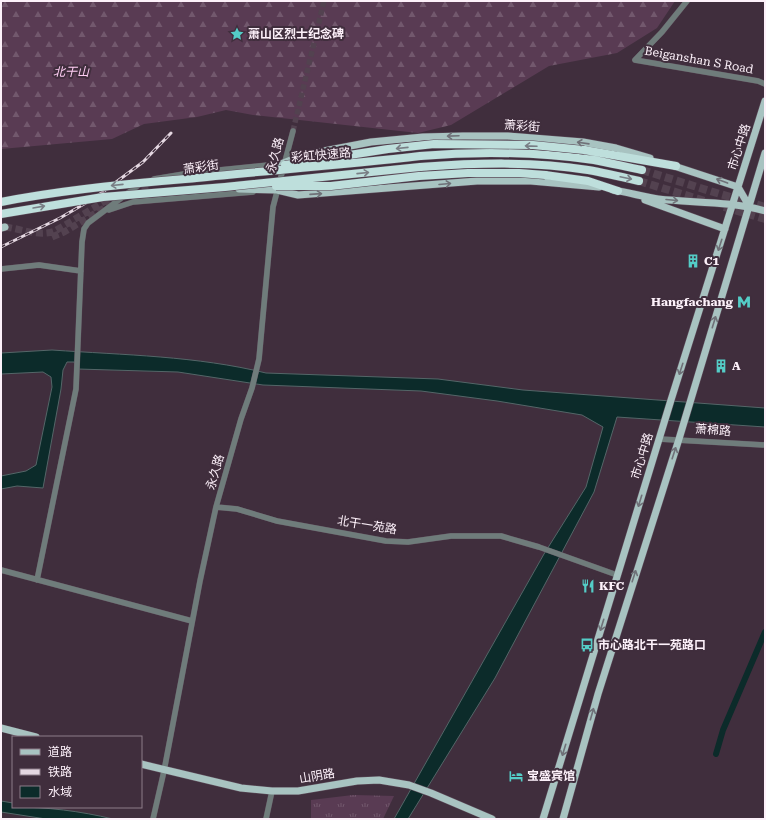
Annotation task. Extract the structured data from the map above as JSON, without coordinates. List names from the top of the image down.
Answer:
{
  "streets": {
    "highway": ["彩虹快速路"],
    "main road": ["萧彩街", "市心中路", "山阴路"],
    "street": [
      "Beiganshan S Road",
      "永久路",
      "萧棉路",
      "北干一苑路"
    ]
  },
  "crossings": [
    ["萧彩街", "市心中路"],
    ["萧彩街", "永久路"],
    ["市心中路", "萧棉路"],
    ["市心中路", "北干一苑路"],
    ["永久路", "北干一苑路"],
    ["永久路", "山阴路"]
  ],
  "parks": ["北干山"],
  "places": {
    "place": ["萧山区烈士纪念碑"],
    "building": ["C1", "A"],
    "metro station": ["Hangfachang"],
    "restaurant": ["KFC"],
    "bus stop": ["市心路北干一苑路口"],
    "hotel": ["宝盛宾馆"]
  },
  "legend": ["道路", "铁路", "水域"]
}
